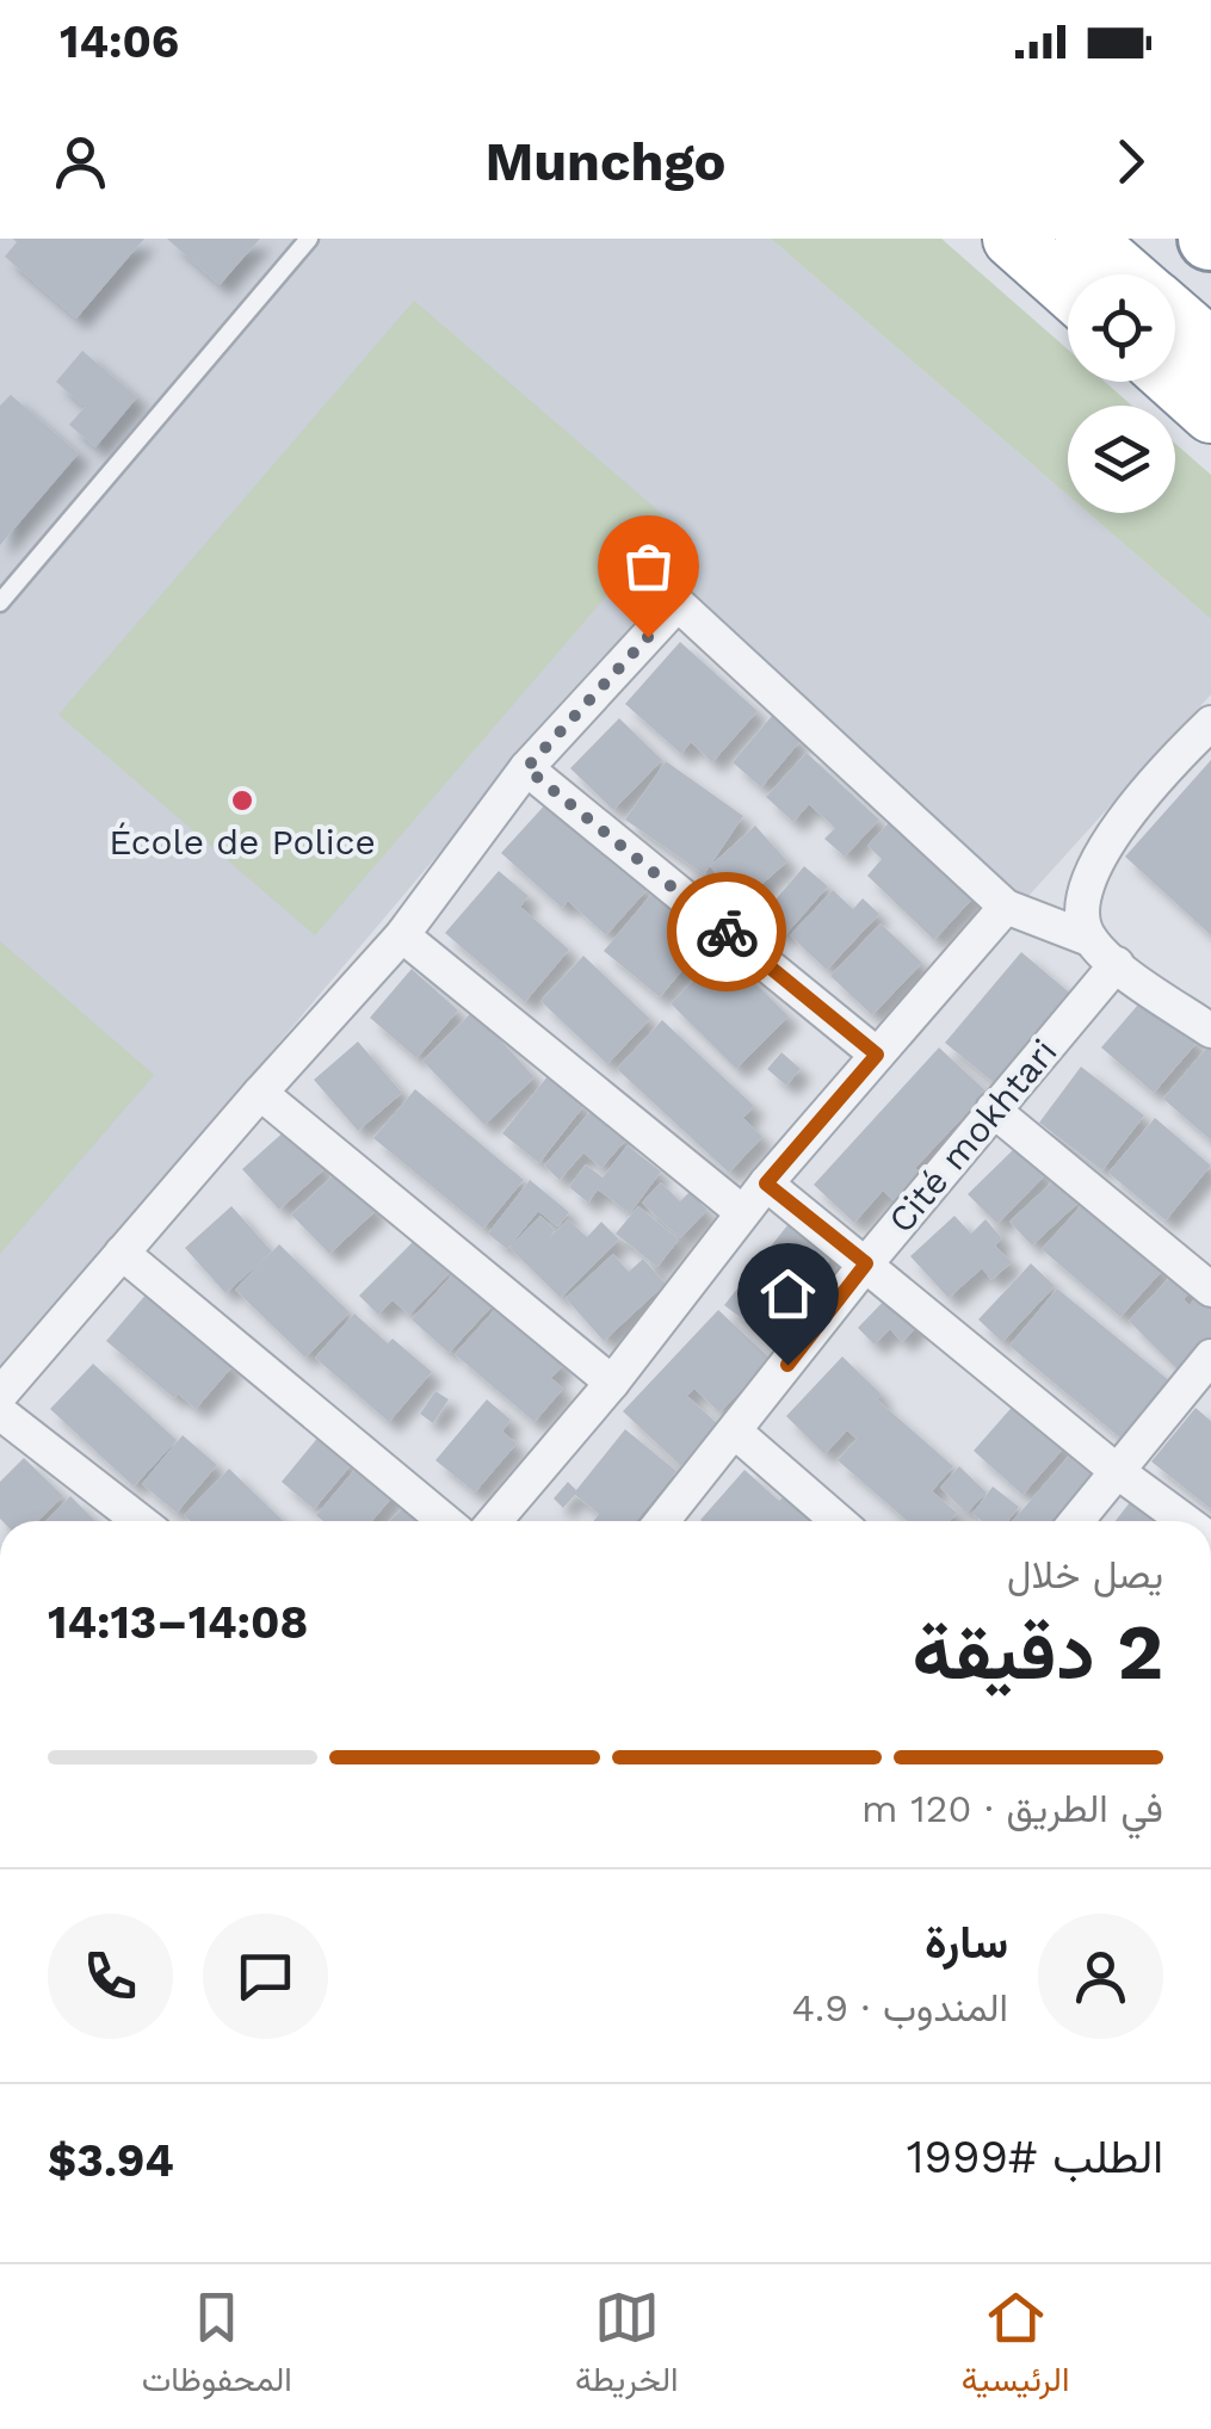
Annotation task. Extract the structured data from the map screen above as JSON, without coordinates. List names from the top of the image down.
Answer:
{
  "streets": {
    "street": ["Cité mokhtari"]
  },
  "places": ["École de Police"],
  "page": {
    "status": "14:06",
    "header": "Munchgo",
    "heading": ["2 دقيقة", "يصل خلال", "14:08–14:13"],
    "panel": [
      "سارة",
      "المندوب · 4.9",
      "الطلب #1999",
      "$3.94"
    ],
    "bar": "في الطريق · 120 m",
    "tabs": ["الرئيسية", "الخريطة", "المحفوظات"]
  }
}
